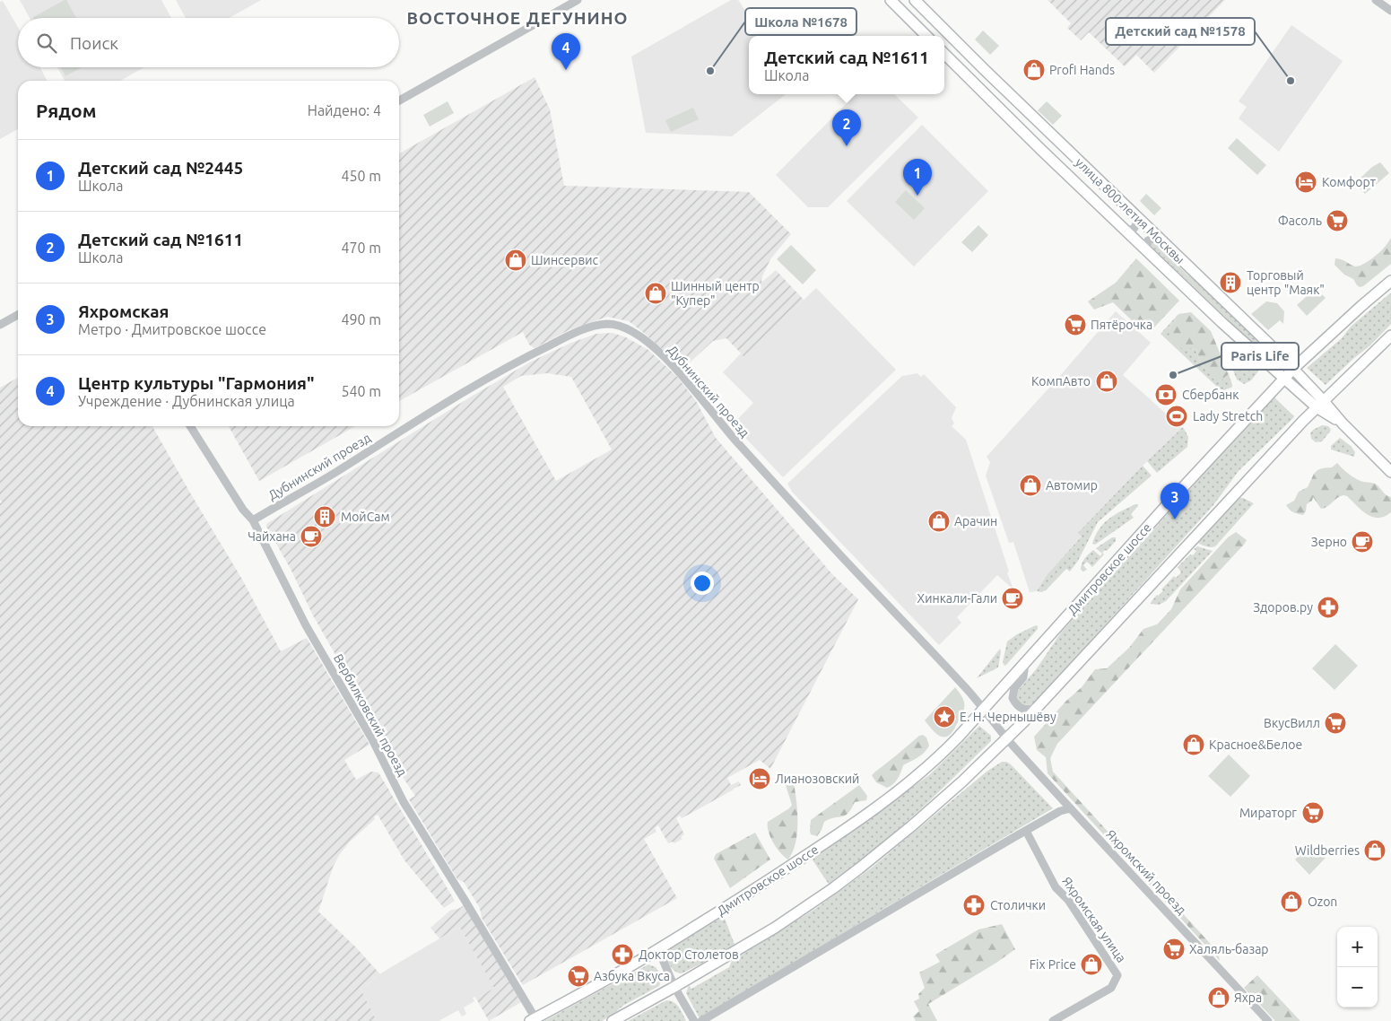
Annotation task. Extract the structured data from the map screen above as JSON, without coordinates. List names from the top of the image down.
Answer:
{
  "streets": {
    "main road": ["улица 800-летия Москвы", "Дмитровское шоссе"],
    "street": [
      "Дубнинский проезд",
      "Вербилковский проезд",
      "Яхромский проезд",
      "Яхромская улица"
    ]
  },
  "crossings": [
    ["улица 800-летия Москвы", "Дмитровское шоссе"],
    ["Дубнинский проезд", "Дмитровское шоссе"],
    ["Дубнинский проезд", "Вербилковский проезд"],
    ["Дмитровское шоссе", "Вербилковский проезд"]
  ],
  "districts": ["ВОСТОЧНОЕ ДЕГУНИНО"],
  "places": {
    "shop": [
      "Profi Hands",
      "Шинсервис",
      "Шинный центр \"Купер\"",
      "КомпАвто",
      "Автомир",
      "Арачин",
      "Красное&Белое",
      "Wildberries",
      "Ozon",
      "Fix Price",
      "Яхра"
    ],
    "other": ["Школа №1678", "Детский сад №1578", "Paris Life"],
    "hotel": ["Комфорт", "Лианозовский"],
    "supermarket": [
      "Фасоль",
      "Пятёрочка",
      "ВкусВилл",
      "Мираторг",
      "Халяль-базар",
      "Азбука Вкуса"
    ],
    "building": ["Торговый центр \"Маяк\"", "МойСам"],
    "bank": ["Сбербанк"],
    "sports": ["Lady Stretch"],
    "cafe": ["Чайхана", "Зерно", "Хинкали-Гали"],
    "pharmacy": ["Здоров.ру", "Столички", "Доктор Столетов"],
    "place": ["Е. Н. Чернышёву"]
  },
  "page": {
    "search": "Поиск",
    "pins": [
      "4",
      "2",
      "1",
      "3"
    ],
    "popup": ["Детский сад №1611", "Школа"],
    "heading": ["Рядом", "Найдено: 4"],
    "list": [
      {
        "mark": "1",
        "name": "Детский сад №2445",
        "note": "Школа",
        "value": "450 m"
      },
      {
        "mark": "2",
        "name": "Детский сад №1611",
        "note": "Школа",
        "value": "470 m"
      },
      {
        "mark": "3",
        "name": "Яхромская",
        "note": "Метро · Дмитровское шоссе",
        "value": "490 m"
      },
      {
        "mark": "4",
        "name": "Центр культуры \"Гармония\"",
        "note": "Учреждение · Дубнинская улица",
        "value": "540 m"
      }
    ],
    "map_buttons": ["+", "−"]
  }
}
